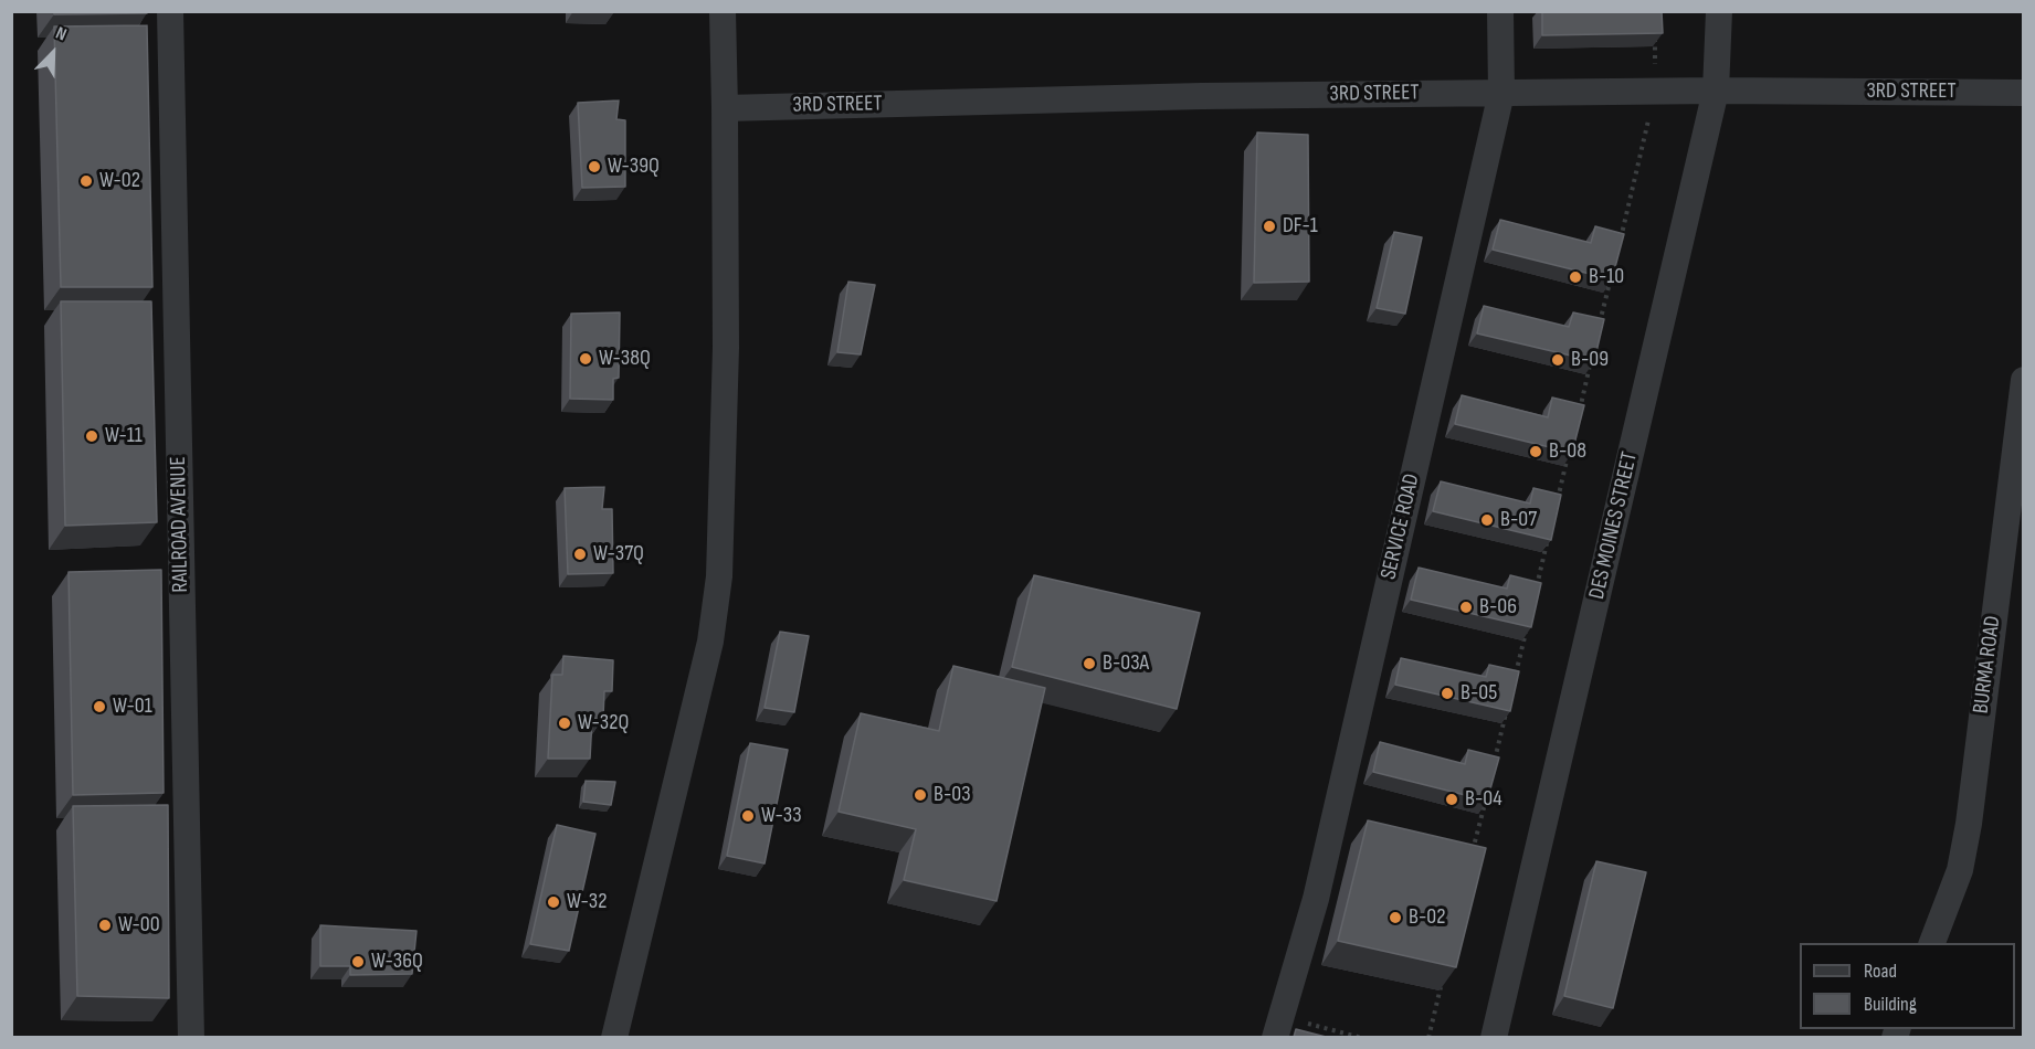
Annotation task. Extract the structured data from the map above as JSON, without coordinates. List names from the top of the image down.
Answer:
{
  "streets": {
    "street": [
      "3RD STREET",
      "RAILROAD AVENUE",
      "DES MOINES STREET",
      "SERVICE ROAD",
      "BURMA ROAD"
    ]
  },
  "crossings": [
    ["3RD STREET", "DES MOINES STREET"],
    ["3RD STREET", "SERVICE ROAD"]
  ],
  "places": [
    "W-39Q",
    "W-02",
    "DF-1",
    "B-10",
    "W-38Q",
    "B-09",
    "W-11",
    "B-08",
    "B-07",
    "W-37Q",
    "B-06",
    "B-03A",
    "B-05",
    "W-01",
    "W-32Q",
    "B-03",
    "B-04",
    "W-33",
    "W-32",
    "B-02",
    "W-00",
    "W-36Q"
  ],
  "legend": ["Road", "Building"],
  "north": "top right"
}
